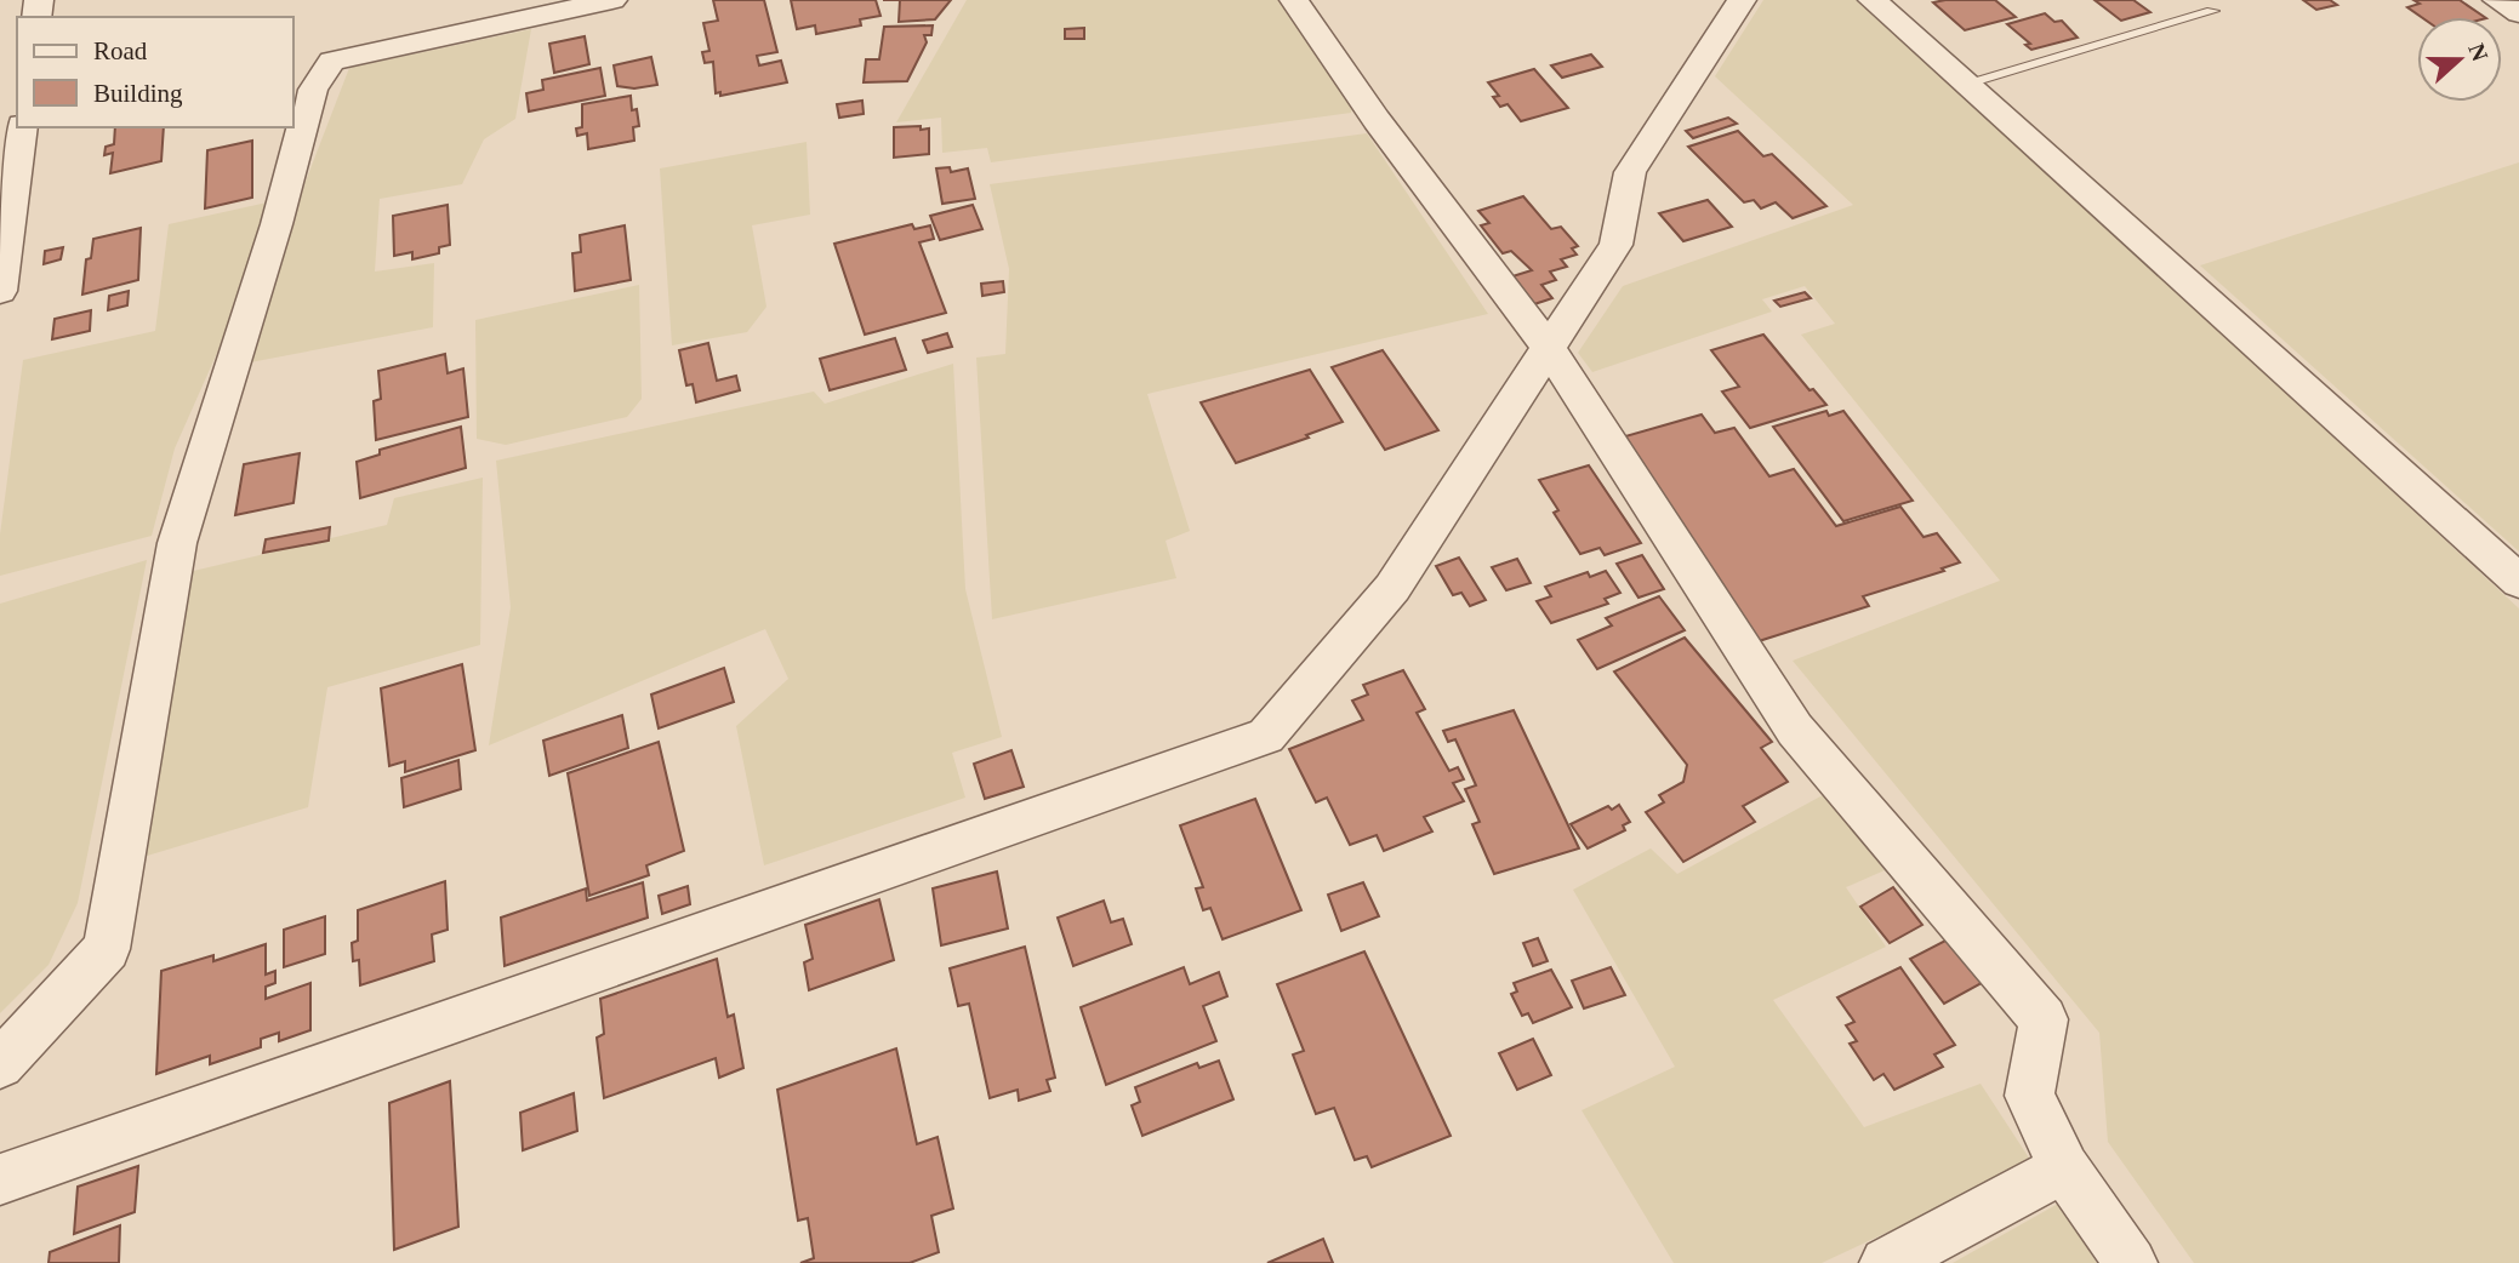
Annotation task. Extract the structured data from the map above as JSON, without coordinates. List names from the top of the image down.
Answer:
{
  "legend": ["Road", "Building"],
  "north": "right"
}
